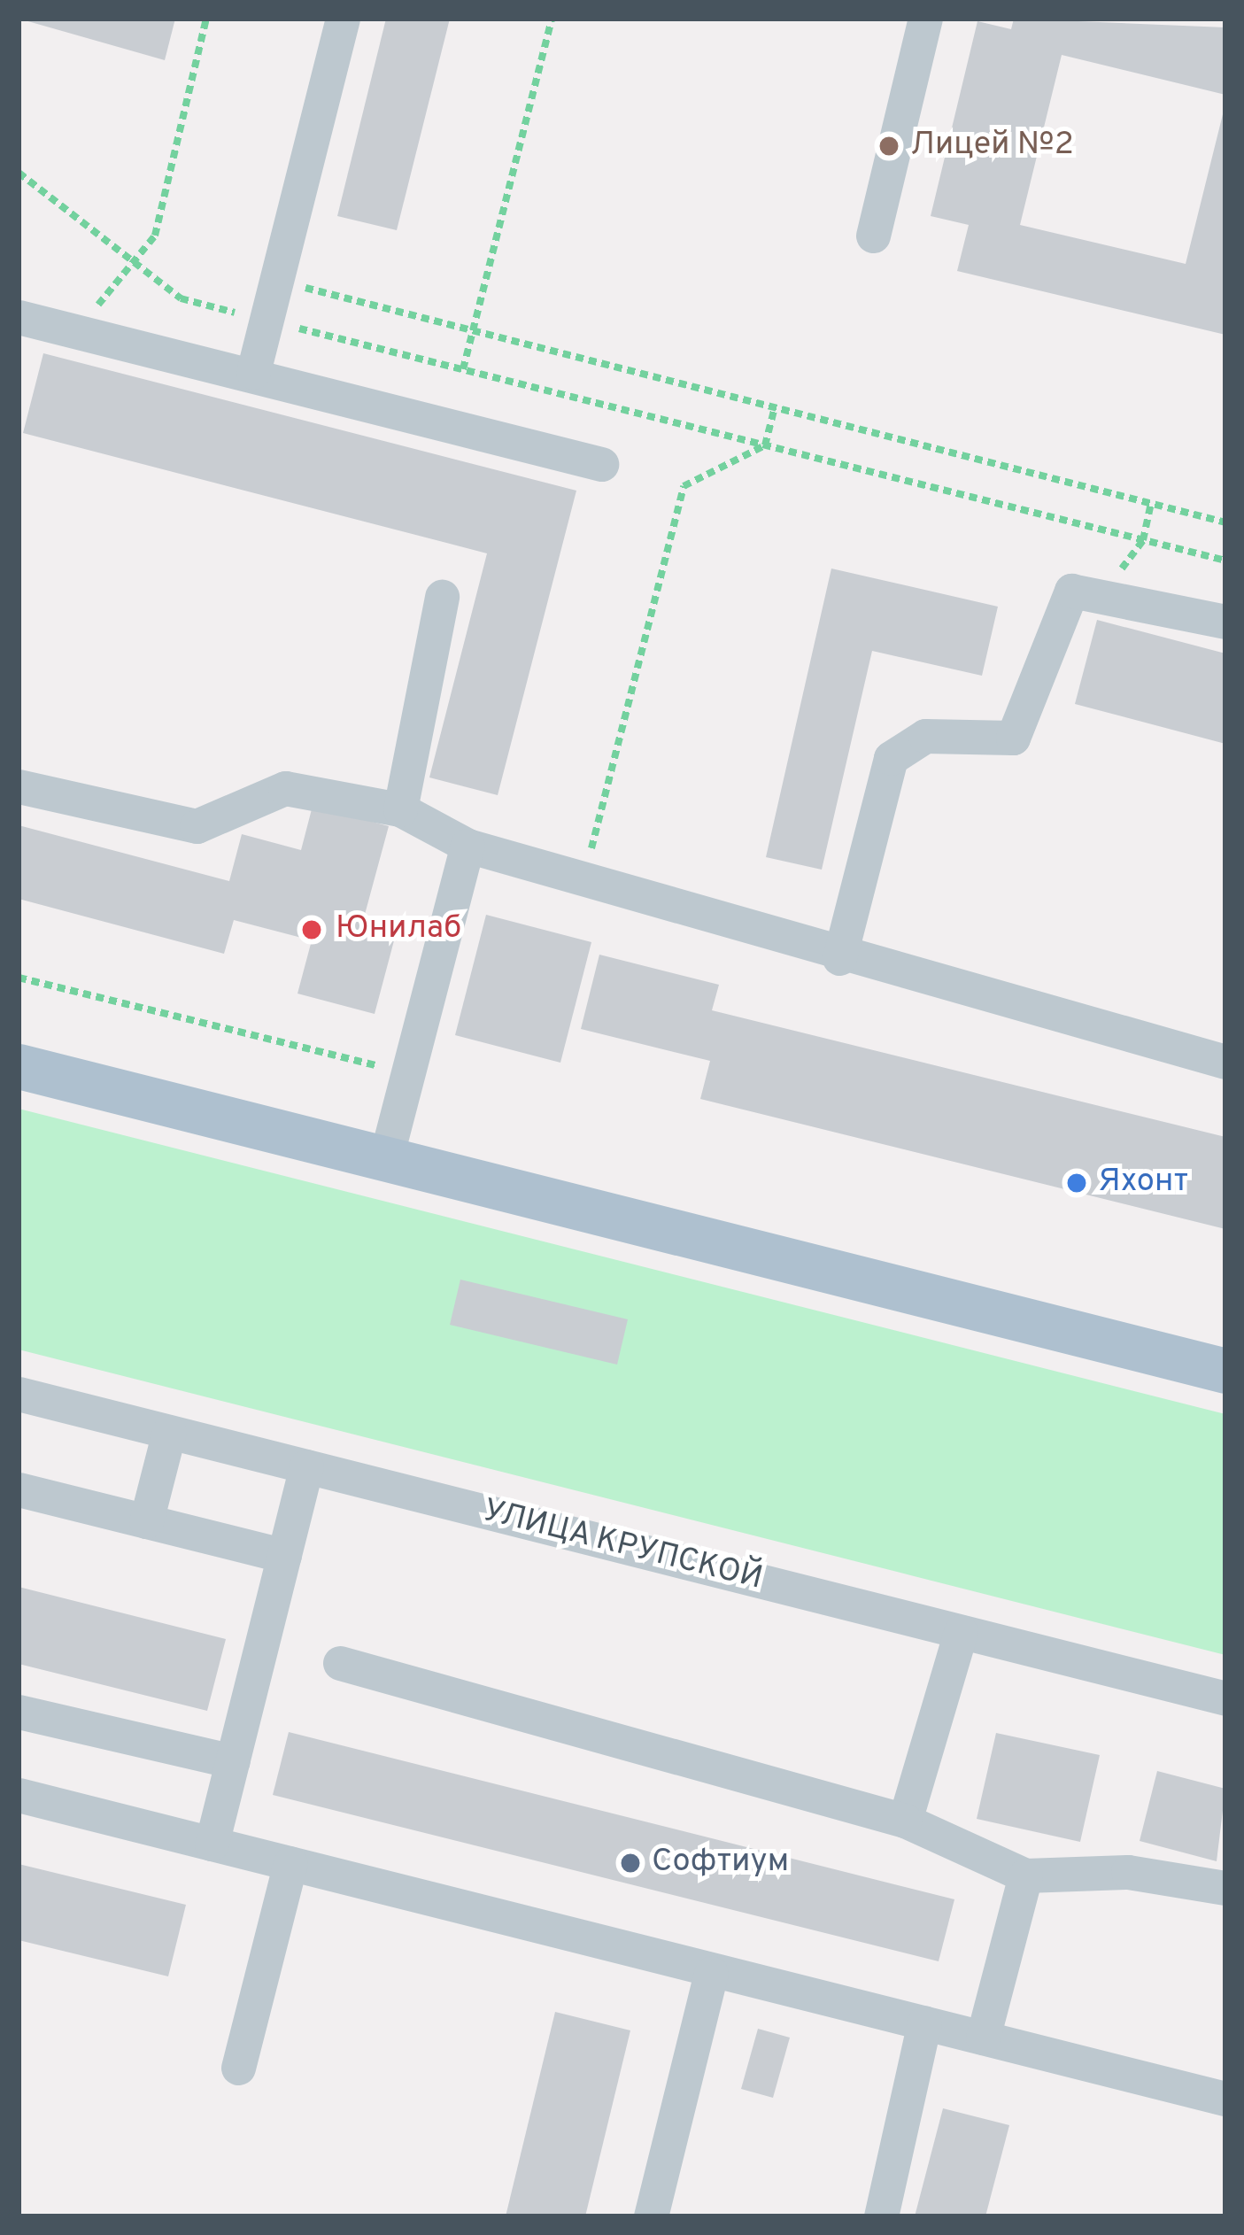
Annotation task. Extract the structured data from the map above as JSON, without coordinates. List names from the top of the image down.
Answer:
{
  "streets": {
    "street": ["УЛИЦА КРУПСКОЙ"]
  },
  "places": [
    "Лицей №2",
    "Юнилаб",
    "Яхонт",
    "Софтиум"
  ]
}
